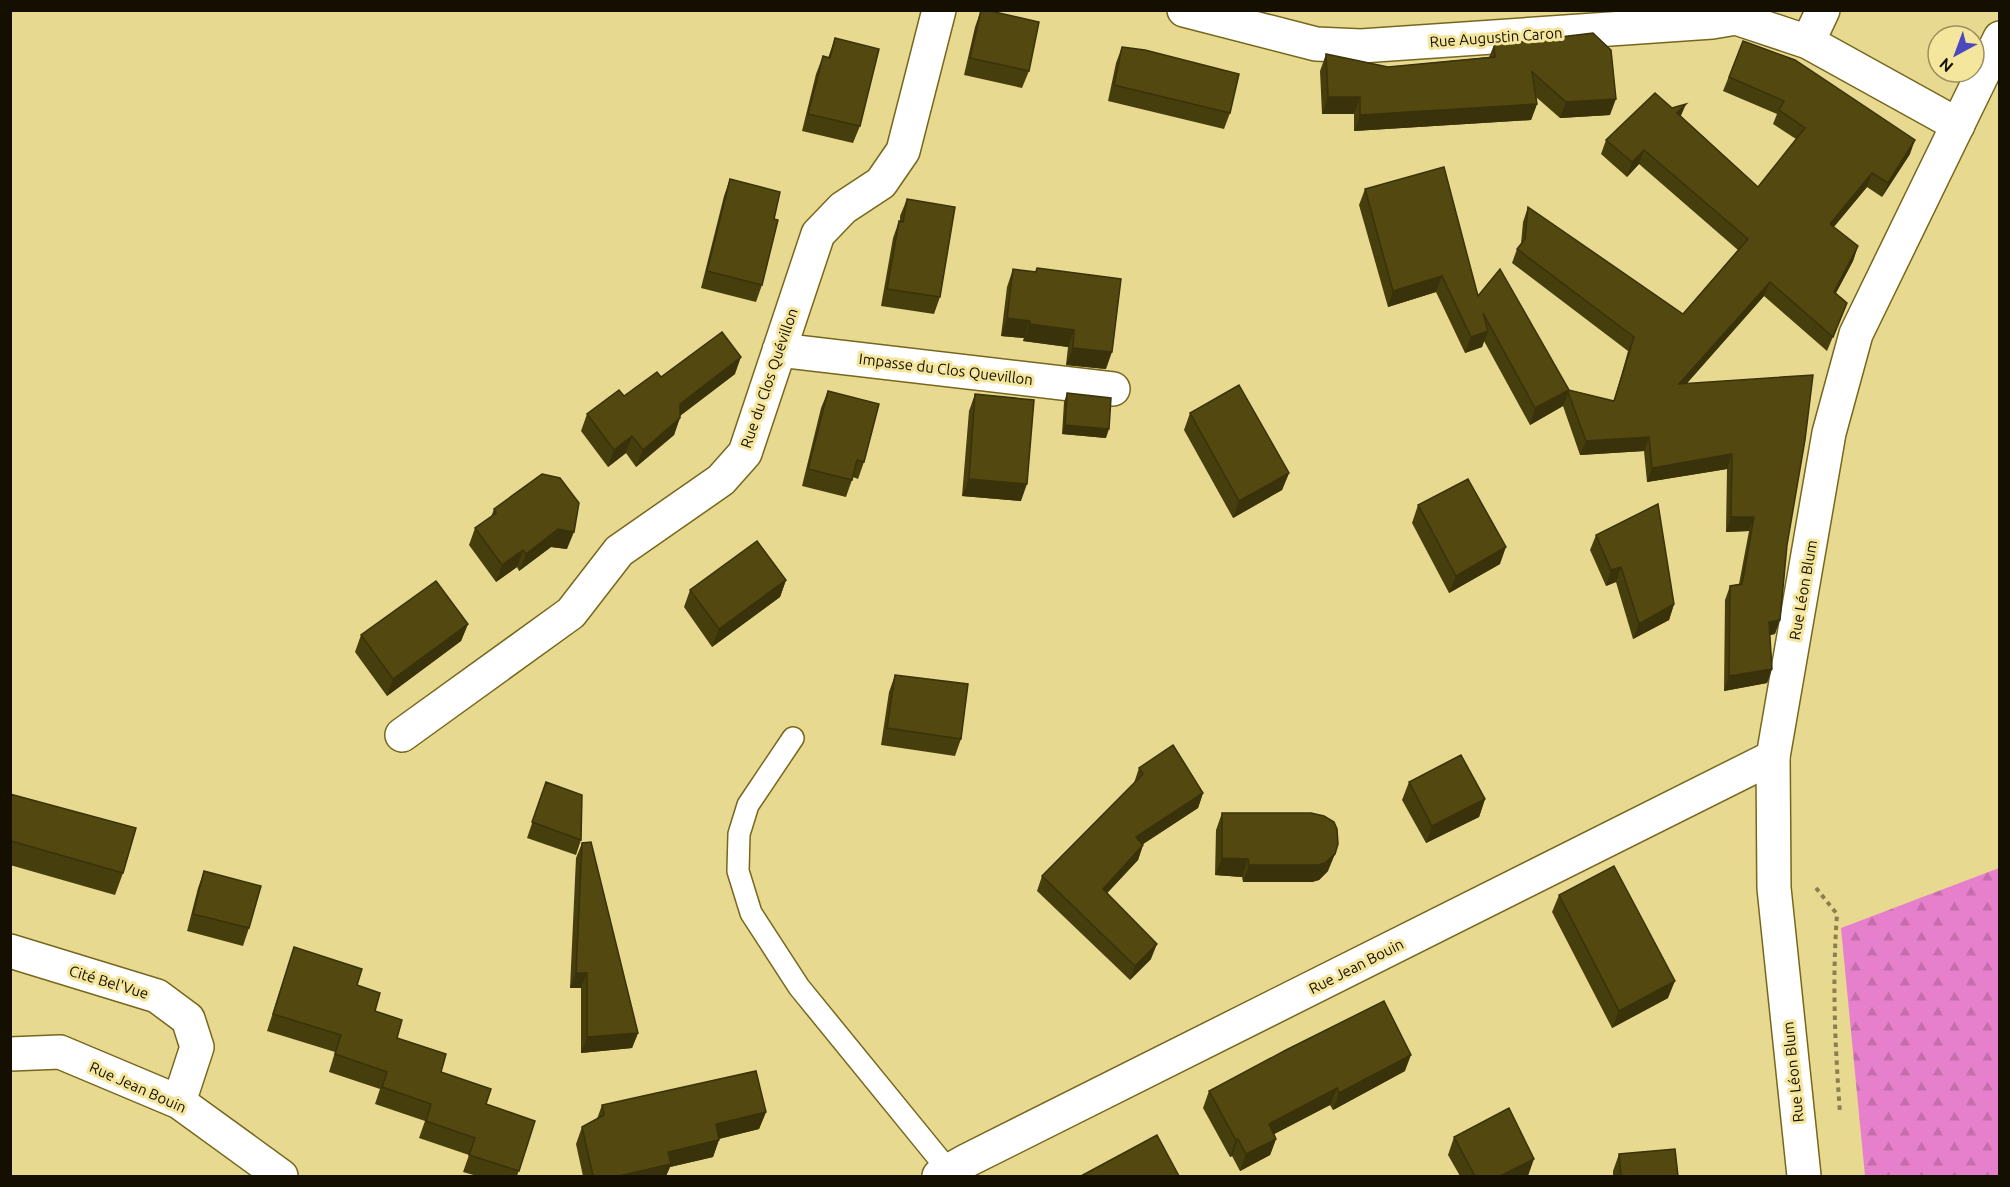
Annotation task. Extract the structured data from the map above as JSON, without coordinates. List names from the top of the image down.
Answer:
{
  "streets": {
    "street": [
      "Rue Augustin Caron",
      "Impasse du Clos Quevillon",
      "Rue du Clos Quévillon",
      "Rue Léon Blum",
      "Rue Jean Bouin",
      "Cité Bel'Vue"
    ]
  },
  "crossings": [
    ["Rue Augustin Caron", "Rue Léon Blum"],
    ["Impasse du Clos Quevillon", "Rue du Clos Quévillon"],
    ["Rue Léon Blum", "Rue Jean Bouin"],
    ["Rue Jean Bouin", "Cité Bel'Vue"]
  ],
  "north": "bottom left"
}
